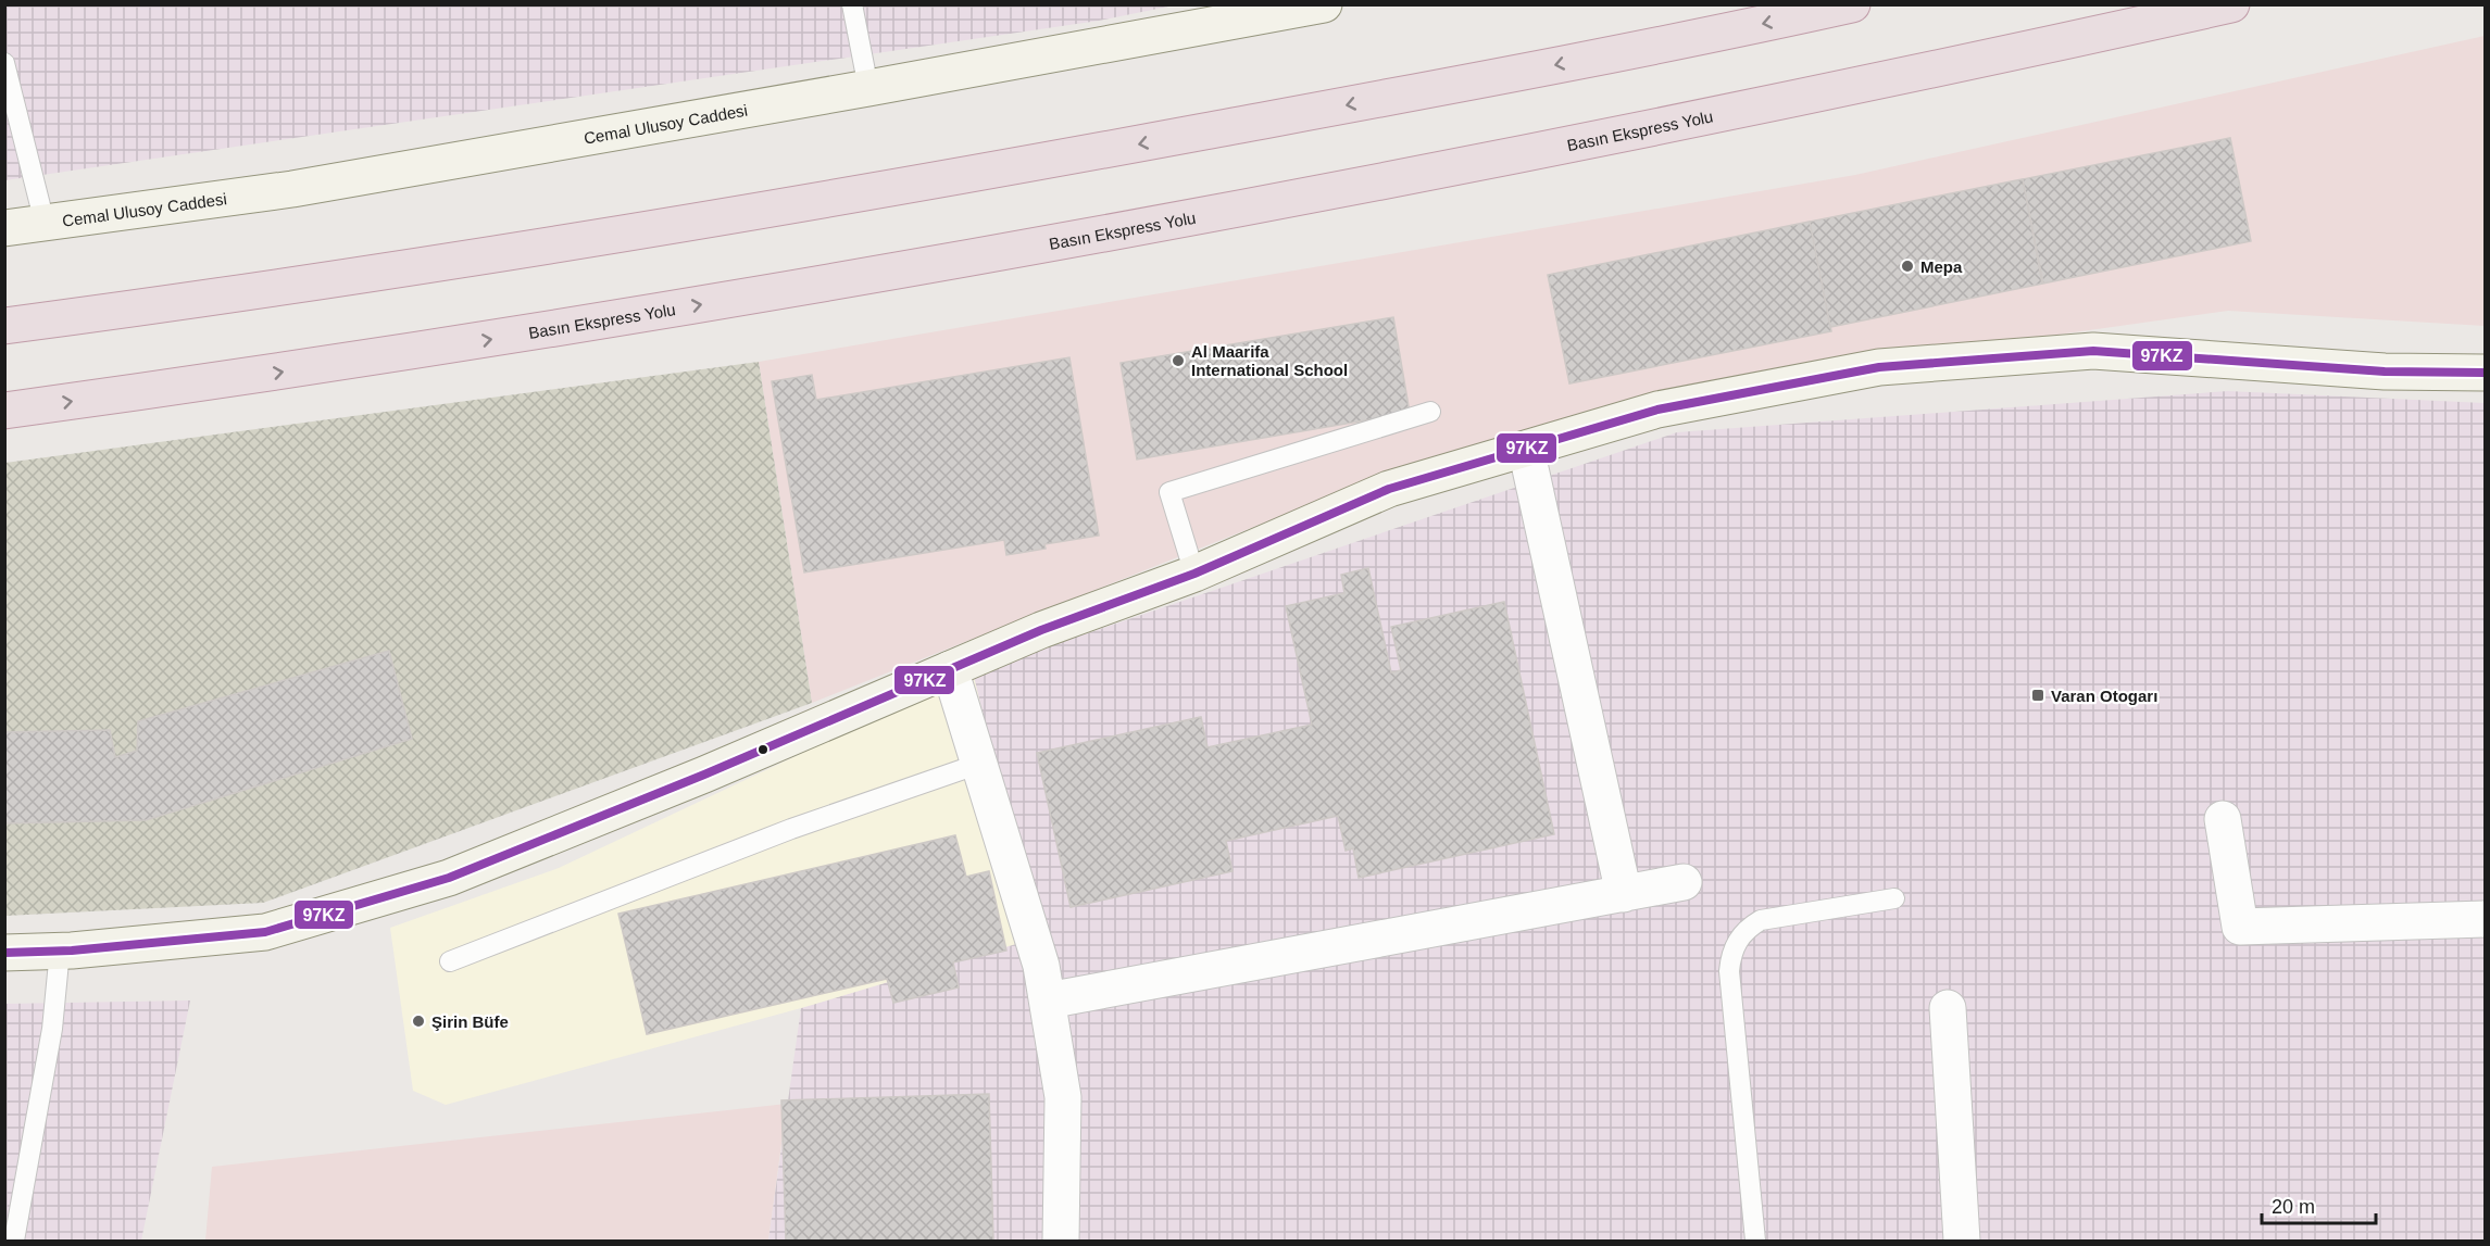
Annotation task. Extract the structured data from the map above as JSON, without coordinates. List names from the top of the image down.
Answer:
{
  "streets": {
    "highway": ["Basın Ekspress Yolu"],
    "main road": ["Cemal Ulusoy Caddesi"]
  },
  "places": {
    "other": ["Mepa", "Al Maarifa International School", "Şirin Büfe"],
    "transit": ["Varan Otogarı"]
  },
  "lines": ["transit line 97KZ"],
  "scale_bar": "20 m"
}
